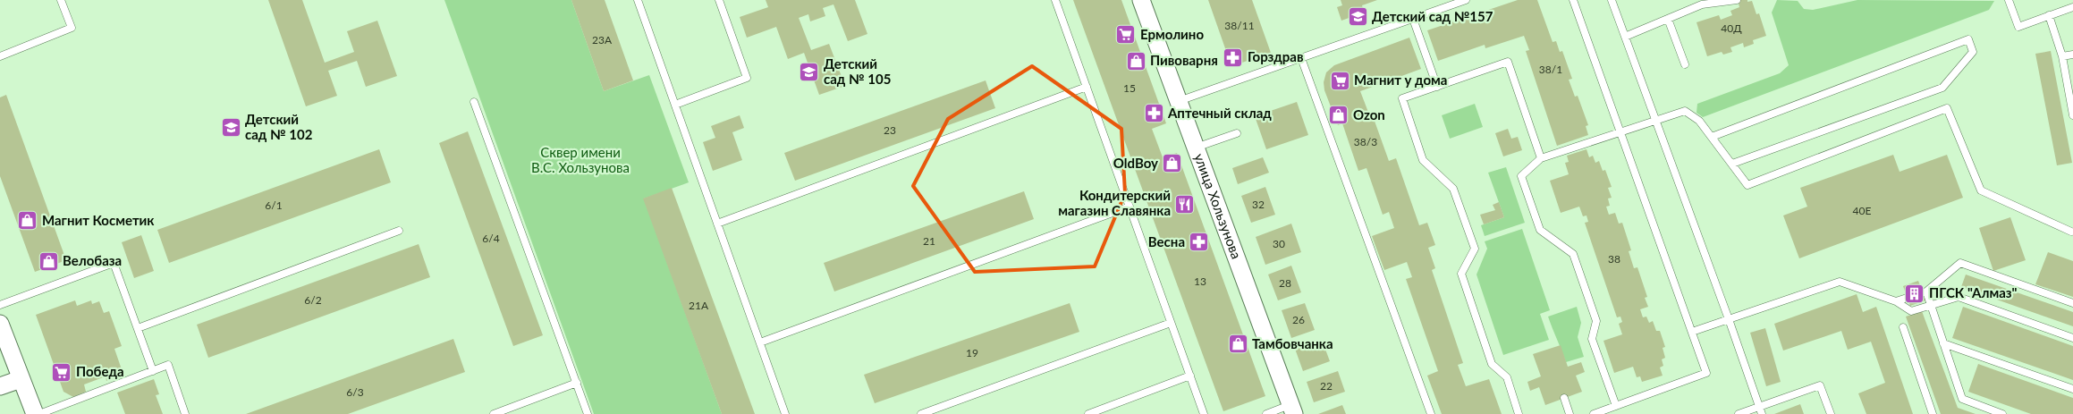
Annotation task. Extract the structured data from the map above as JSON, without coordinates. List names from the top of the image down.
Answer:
{
  "streets": {
    "street": ["улица Хользунова"]
  },
  "parks": ["Сквер имени В.С. Хользунова"],
  "places": {
    "school or university": ["Детский сад №157", "Детский сад № 105", "Детский сад № 102"],
    "supermarket": ["Ермолино", "Магнит у дома", "Победа"],
    "pharmacy": ["Горздрав", "Аптечный склад", "Весна"],
    "shop": [
      "Пивоварня",
      "Ozon",
      "OldBoy",
      "Магнит Косметик",
      "Велобаза",
      "Тамбовчанка"
    ],
    "restaurant": ["Кондитерский магазин Славянка"],
    "building": ["ПГСК \"Алмаз\""]
  },
  "house_numbers": [
    "38/11",
    "40Д",
    "23А",
    "38/1",
    "15",
    "23",
    "38/3",
    "32",
    "6/1",
    "40Е",
    "6/4",
    "21",
    "30",
    "38",
    "13",
    "28",
    "6/2",
    "21А",
    "26",
    "19",
    "22",
    "6/3"
  ]
}
